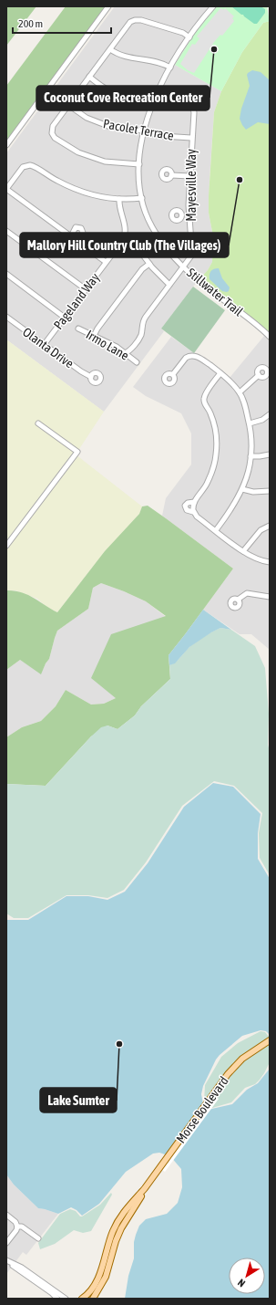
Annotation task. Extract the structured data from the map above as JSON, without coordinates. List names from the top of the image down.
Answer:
{
  "streets": {
    "main road": ["Morse Boulevard"],
    "street": [
      "Pacolet Terrace",
      "Mayesville Way",
      "Stillwater Trail",
      "Pageland Way",
      "Irmo Lane",
      "Olanta Drive"
    ]
  },
  "crossings": [
    ["Pacolet Terrace", "Mayesville Way"],
    ["Pacolet Terrace", "Stillwater Trail"],
    ["Mayesville Way", "Stillwater Trail"],
    ["Mayesville Way", "Irmo Lane"],
    ["Pageland Way", "Olanta Drive"]
  ],
  "places": ["Coconut Cove Recreation Center", "Mallory Hill Country Club (The Villages)", "Lake Sumter"],
  "scale_bar": "200 m",
  "north": "bottom left"
}
